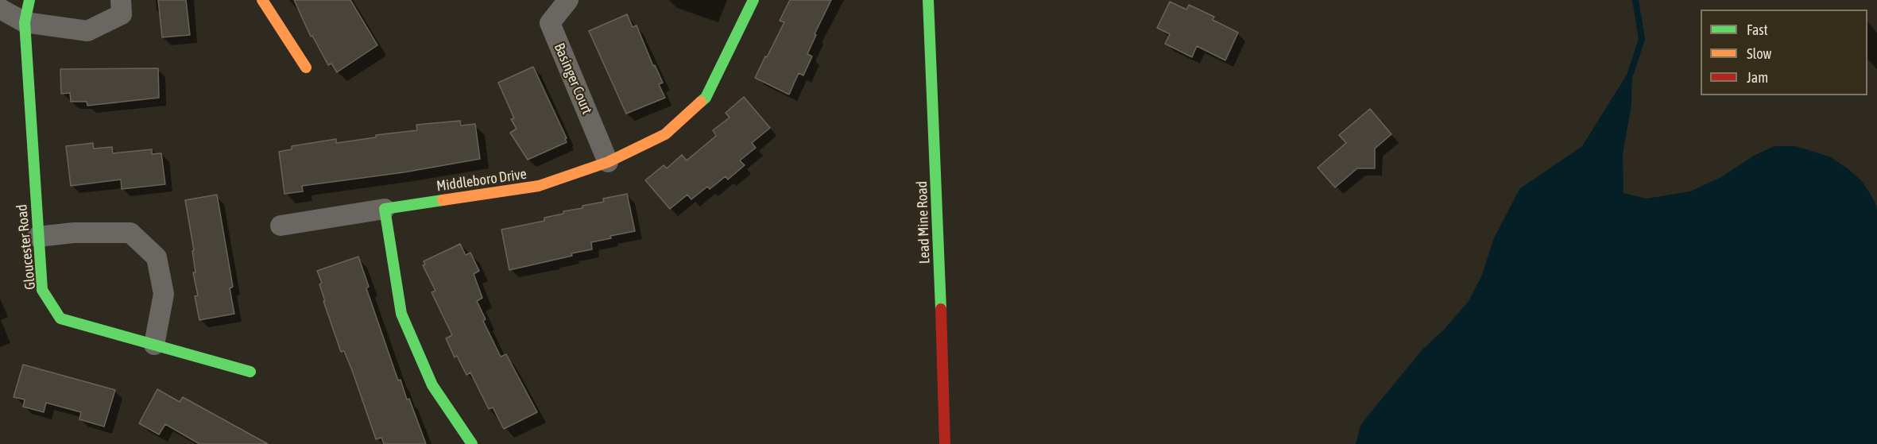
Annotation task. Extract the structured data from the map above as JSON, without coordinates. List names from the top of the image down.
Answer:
{
  "streets": {
    "street": [
      "Basinger Court",
      "Middleboro Drive",
      "Lead Mine Road",
      "Gloucester Road"
    ]
  },
  "crossings": [
    ["Basinger Court", "Middleboro Drive"]
  ],
  "legend": ["Fast", "Slow", "Jam"]
}
